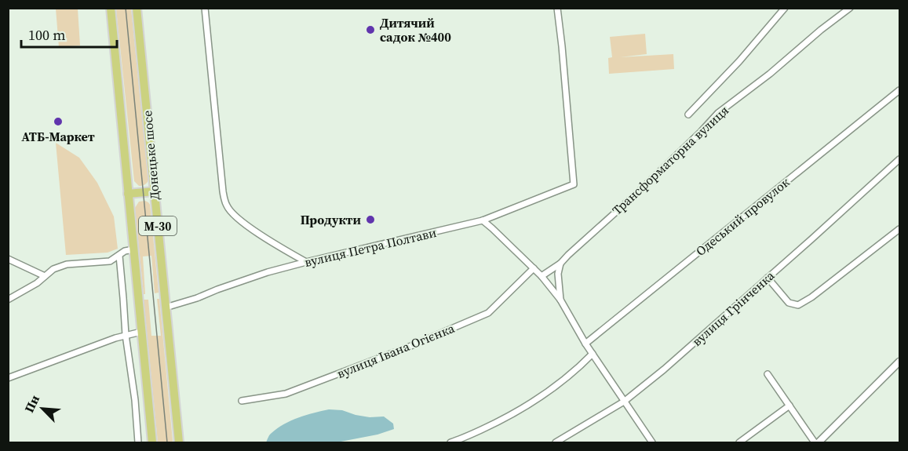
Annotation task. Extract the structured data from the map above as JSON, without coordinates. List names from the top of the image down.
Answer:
{
  "streets": {
    "highway": ["Донецьке шосе", "М-30"],
    "street": [
      "Трансформаторна вулиця",
      "Одеський провулок",
      "вулиця Петра Полтави",
      "вулиця Грінченка",
      "вулиця Івана Огієнка"
    ]
  },
  "crossings": [
    ["Донецьке шосе", "вулиця Петра Полтави"]
  ],
  "places": ["Дитячий садок №400", "АТБ-Маркет", "Продукти"],
  "scale_bar": "100 m",
  "north": "top left"
}
